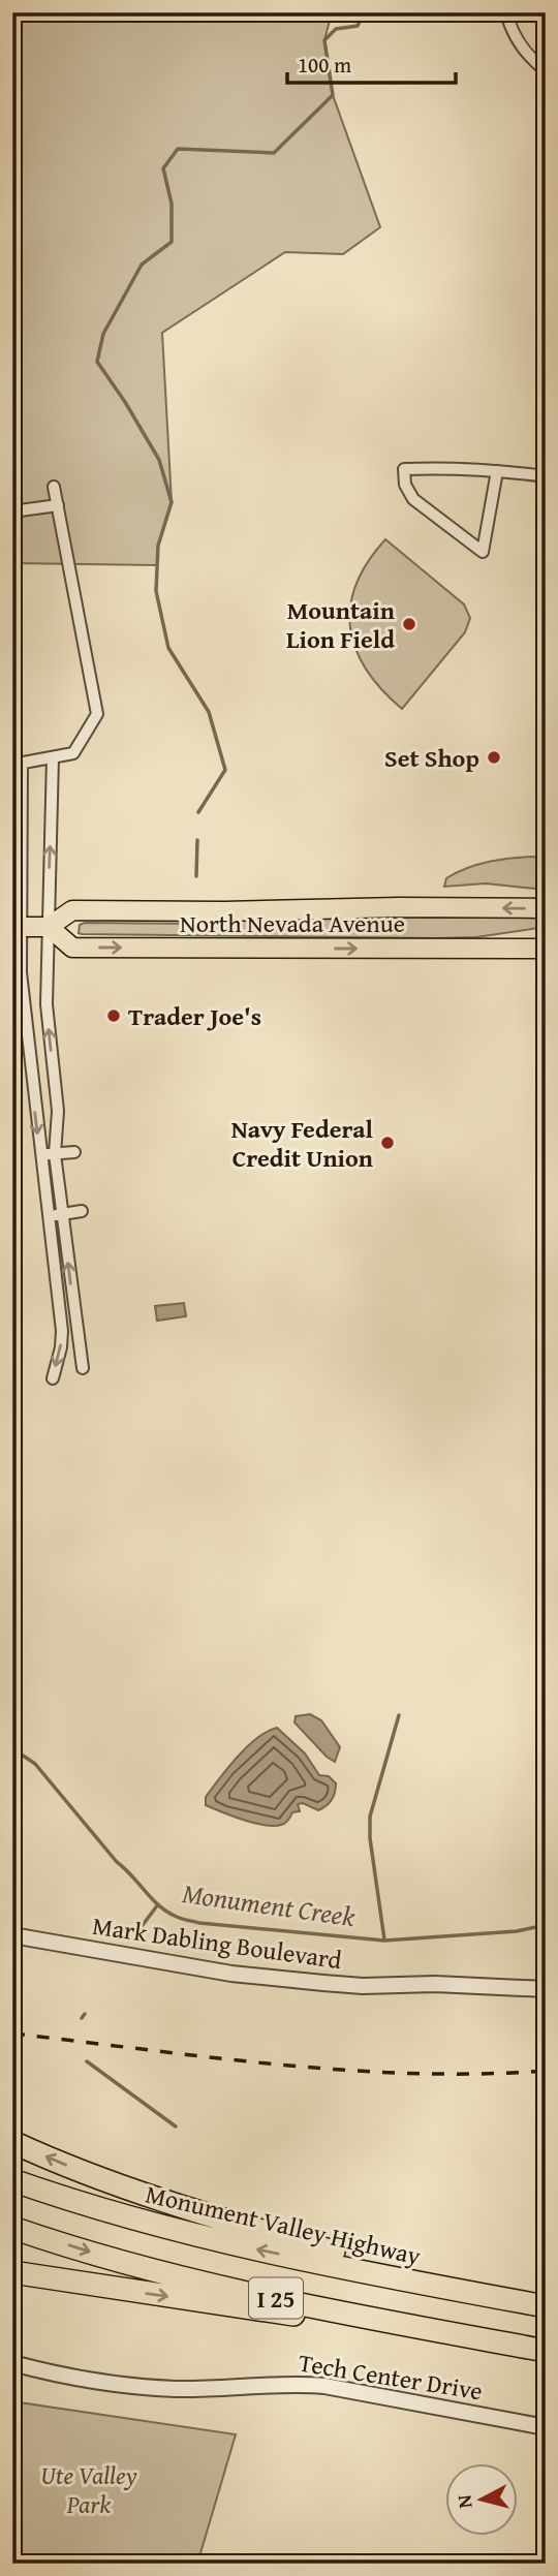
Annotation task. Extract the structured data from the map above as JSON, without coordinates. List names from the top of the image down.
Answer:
{
  "streets": {
    "highway": ["Monument Valley Highway", "I 25"],
    "main road": ["North Nevada Avenue"],
    "street": ["Mark Dabling Boulevard", "Tech Center Drive"]
  },
  "water": ["Monument Creek"],
  "parks": ["Ute Valley Park"],
  "places": [
    "Mountain Lion Field",
    "Set Shop",
    "Trader Joe's",
    "Navy Federal Credit Union"
  ],
  "scale_bar": "100 m",
  "north": "left"
}
